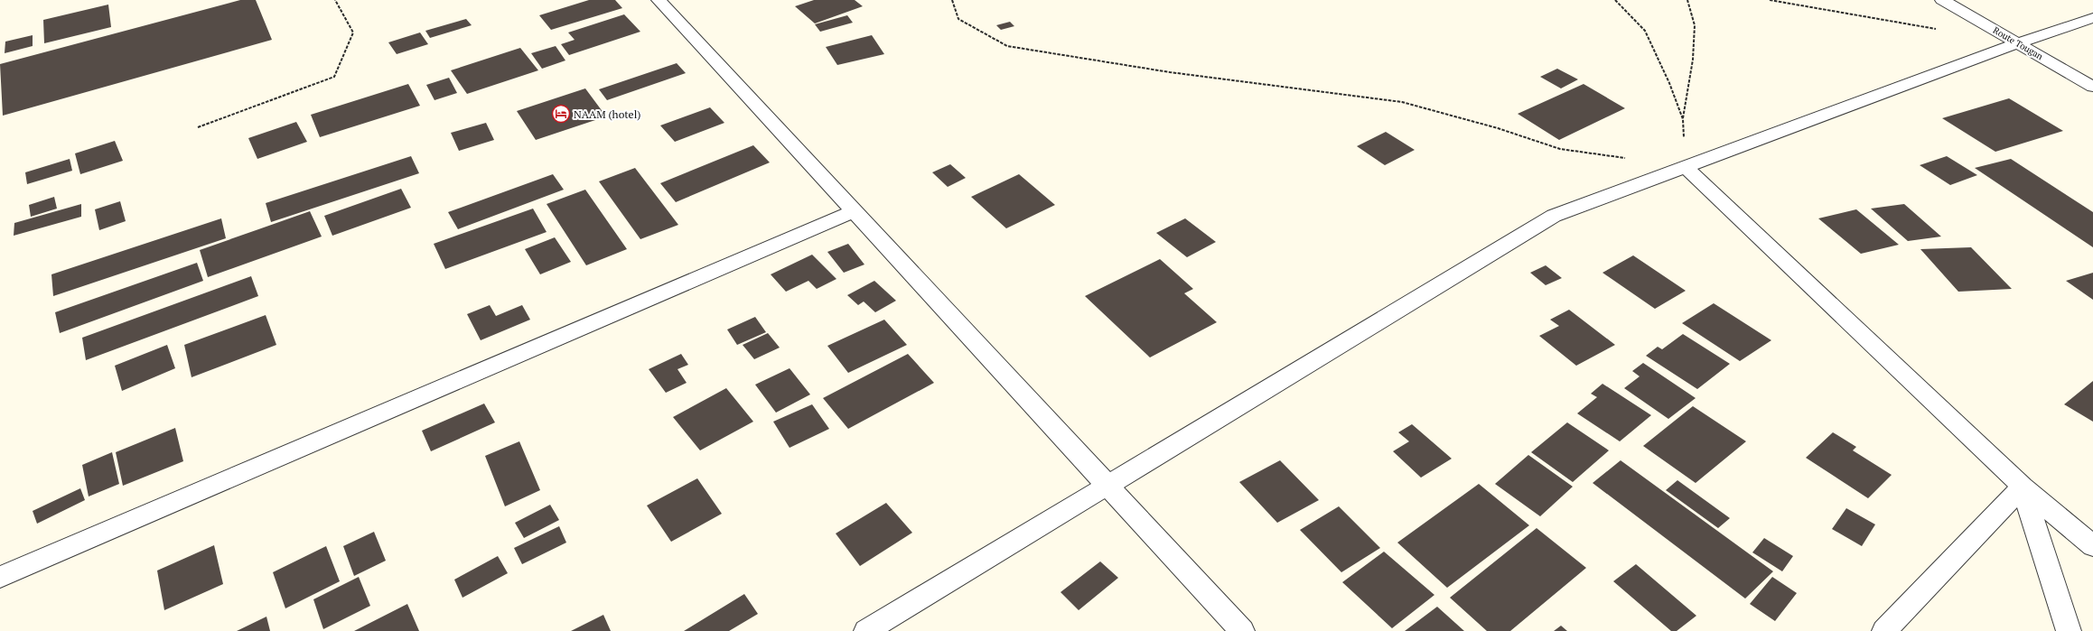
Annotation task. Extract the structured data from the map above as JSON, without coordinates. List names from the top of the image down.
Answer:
{
  "streets": {
    "street": ["Route Tougan"]
  },
  "places": {
    "hotel": ["NAAM (hotel)"]
  }
}
